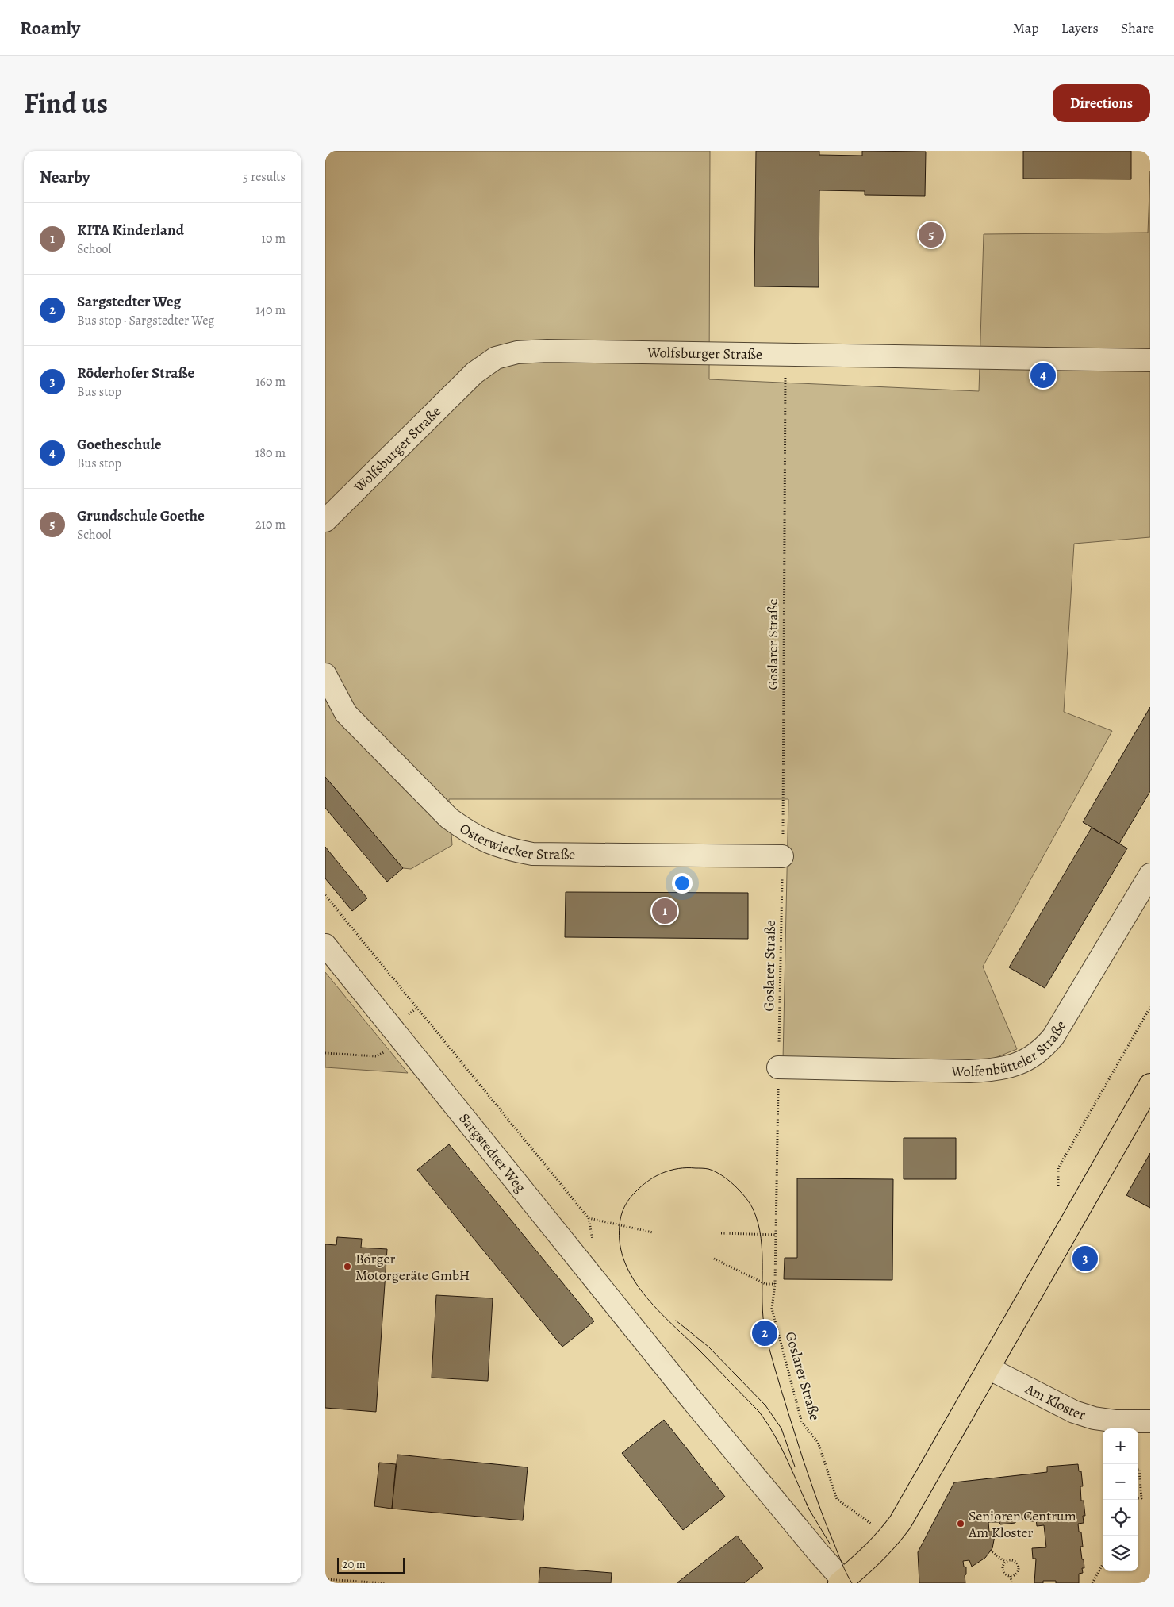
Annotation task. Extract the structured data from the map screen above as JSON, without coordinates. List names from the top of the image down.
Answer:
{
  "streets": {
    "street": [
      "Wolfsburger Straße",
      "Osterwiecker Straße",
      "Wolfenbütteler Straße",
      "Sargstedter Weg",
      "Am Kloster"
    ],
    "path": ["Goslarer Straße"]
  },
  "crossings": [
    ["Wolfsburger Straße", "Goslarer Straße"],
    ["Goslarer Straße", "Osterwiecker Straße"],
    ["Goslarer Straße", "Wolfenbütteler Straße"]
  ],
  "places": ["Börger Motorgeräte GmbH", "Senioren Centrum Am Kloster"],
  "scale_bar": "20 m",
  "page": {
    "header": "Roamly",
    "nav": ["Map", "Layers", "Share"],
    "title": "Find us",
    "buttons": "Directions",
    "heading": ["Nearby", "5 results"],
    "list": [
      {
        "mark": "1",
        "name": "KITA Kinderland",
        "note": "School",
        "value": "10 m"
      },
      {
        "mark": "2",
        "name": "Sargstedter Weg",
        "note": "Bus stop · Sargstedter Weg",
        "value": "140 m"
      },
      {
        "mark": "3",
        "name": "Röderhofer Straße",
        "note": "Bus stop",
        "value": "160 m"
      },
      {
        "mark": "4",
        "name": "Goetheschule",
        "note": "Bus stop",
        "value": "180 m"
      },
      {
        "mark": "5",
        "name": "Grundschule Goethe",
        "note": "School",
        "value": "210 m"
      }
    ],
    "pins": [
      "5",
      "4",
      "1",
      "3",
      "2"
    ],
    "map_buttons": ["+", "−"],
    "scale": "20 m"
  }
}
